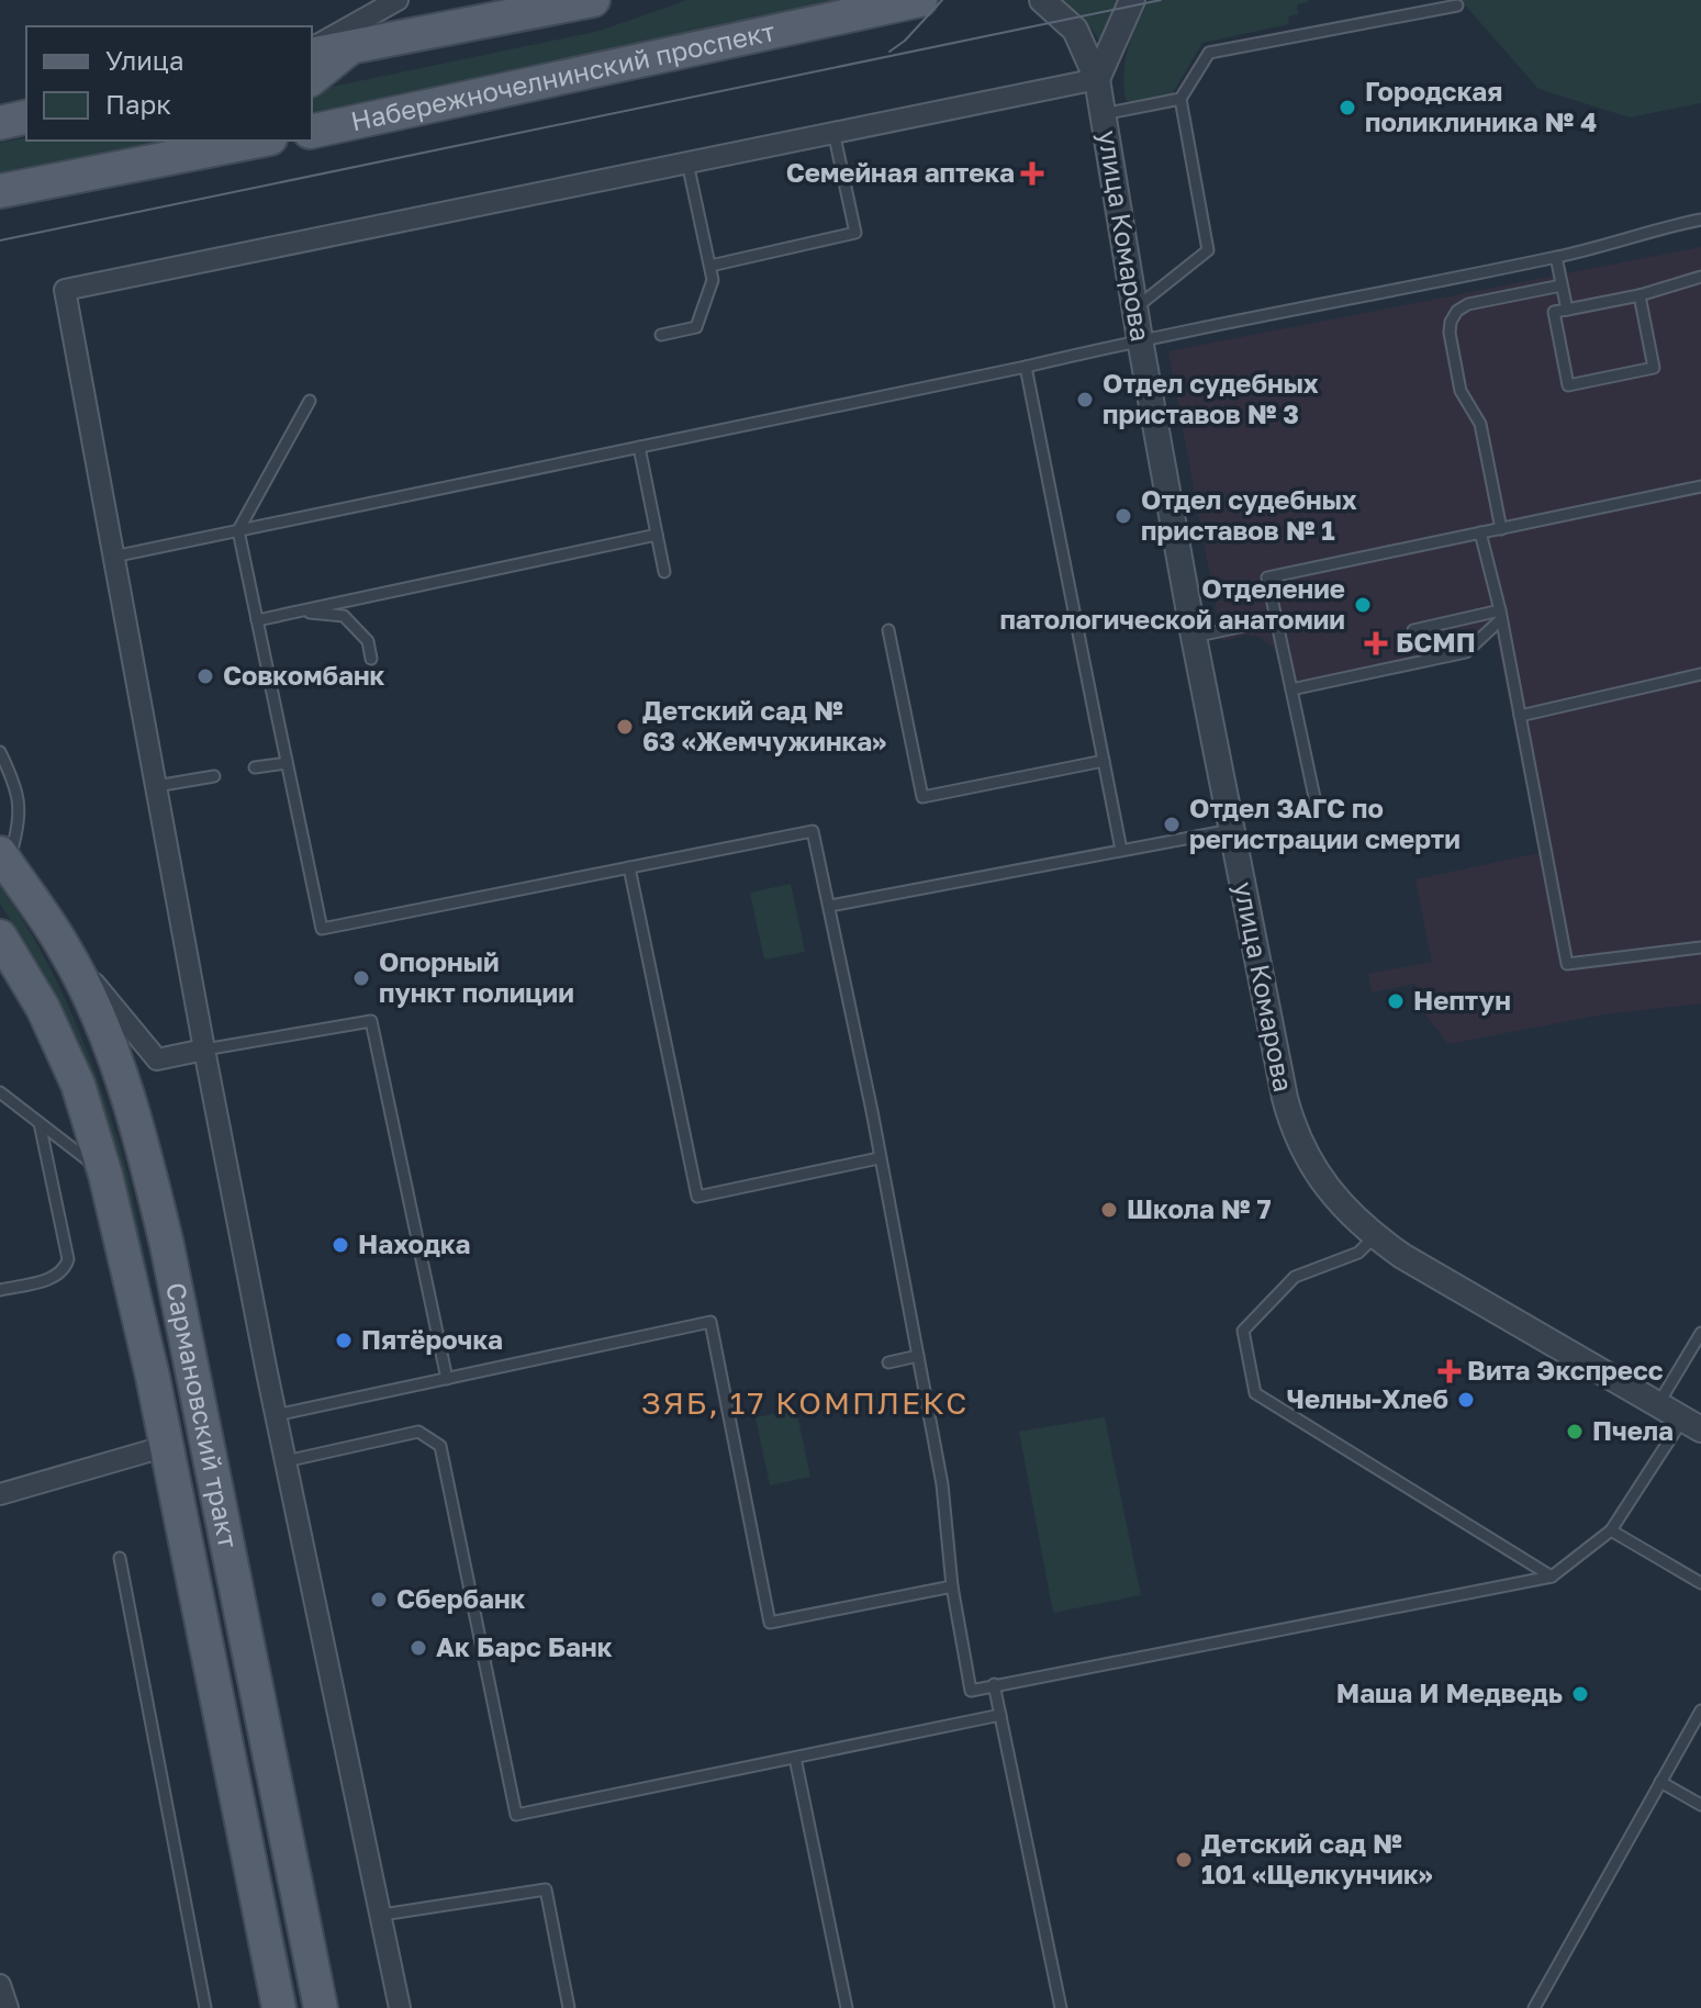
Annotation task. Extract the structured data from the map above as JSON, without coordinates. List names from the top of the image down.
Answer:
{
  "streets": {
    "main road": ["Набережночелнинский проспект", "Сармановский тракт"],
    "street": ["улица Комарова"]
  },
  "districts": ["ЗЯБ, 17 КОМПЛЕКС"],
  "places": {
    "other": [
      "Городская поликлиника № 4",
      "Отдел судебных приставов № 3",
      "Отдел судебных приставов № 1",
      "Отделение патологической анатомии",
      "Совкомбанк",
      "Детский сад № 63 «Жемчужинка»",
      "Отдел ЗАГС по регистрации смерти",
      "Опорный пункт полиции",
      "Нептун",
      "Школа № 7",
      "Находка",
      "Пятёрочка",
      "Челны-Хлеб",
      "Пчела",
      "Сбербанк",
      "Ак Барс Банк",
      "Маша И Медведь",
      "Детский сад № 101 «Щелкунчик»"
    ],
    "health": ["Семейная аптека", "БСМП", "Вита Экспресс"]
  },
  "legend": ["Улица", "Парк"]
}
